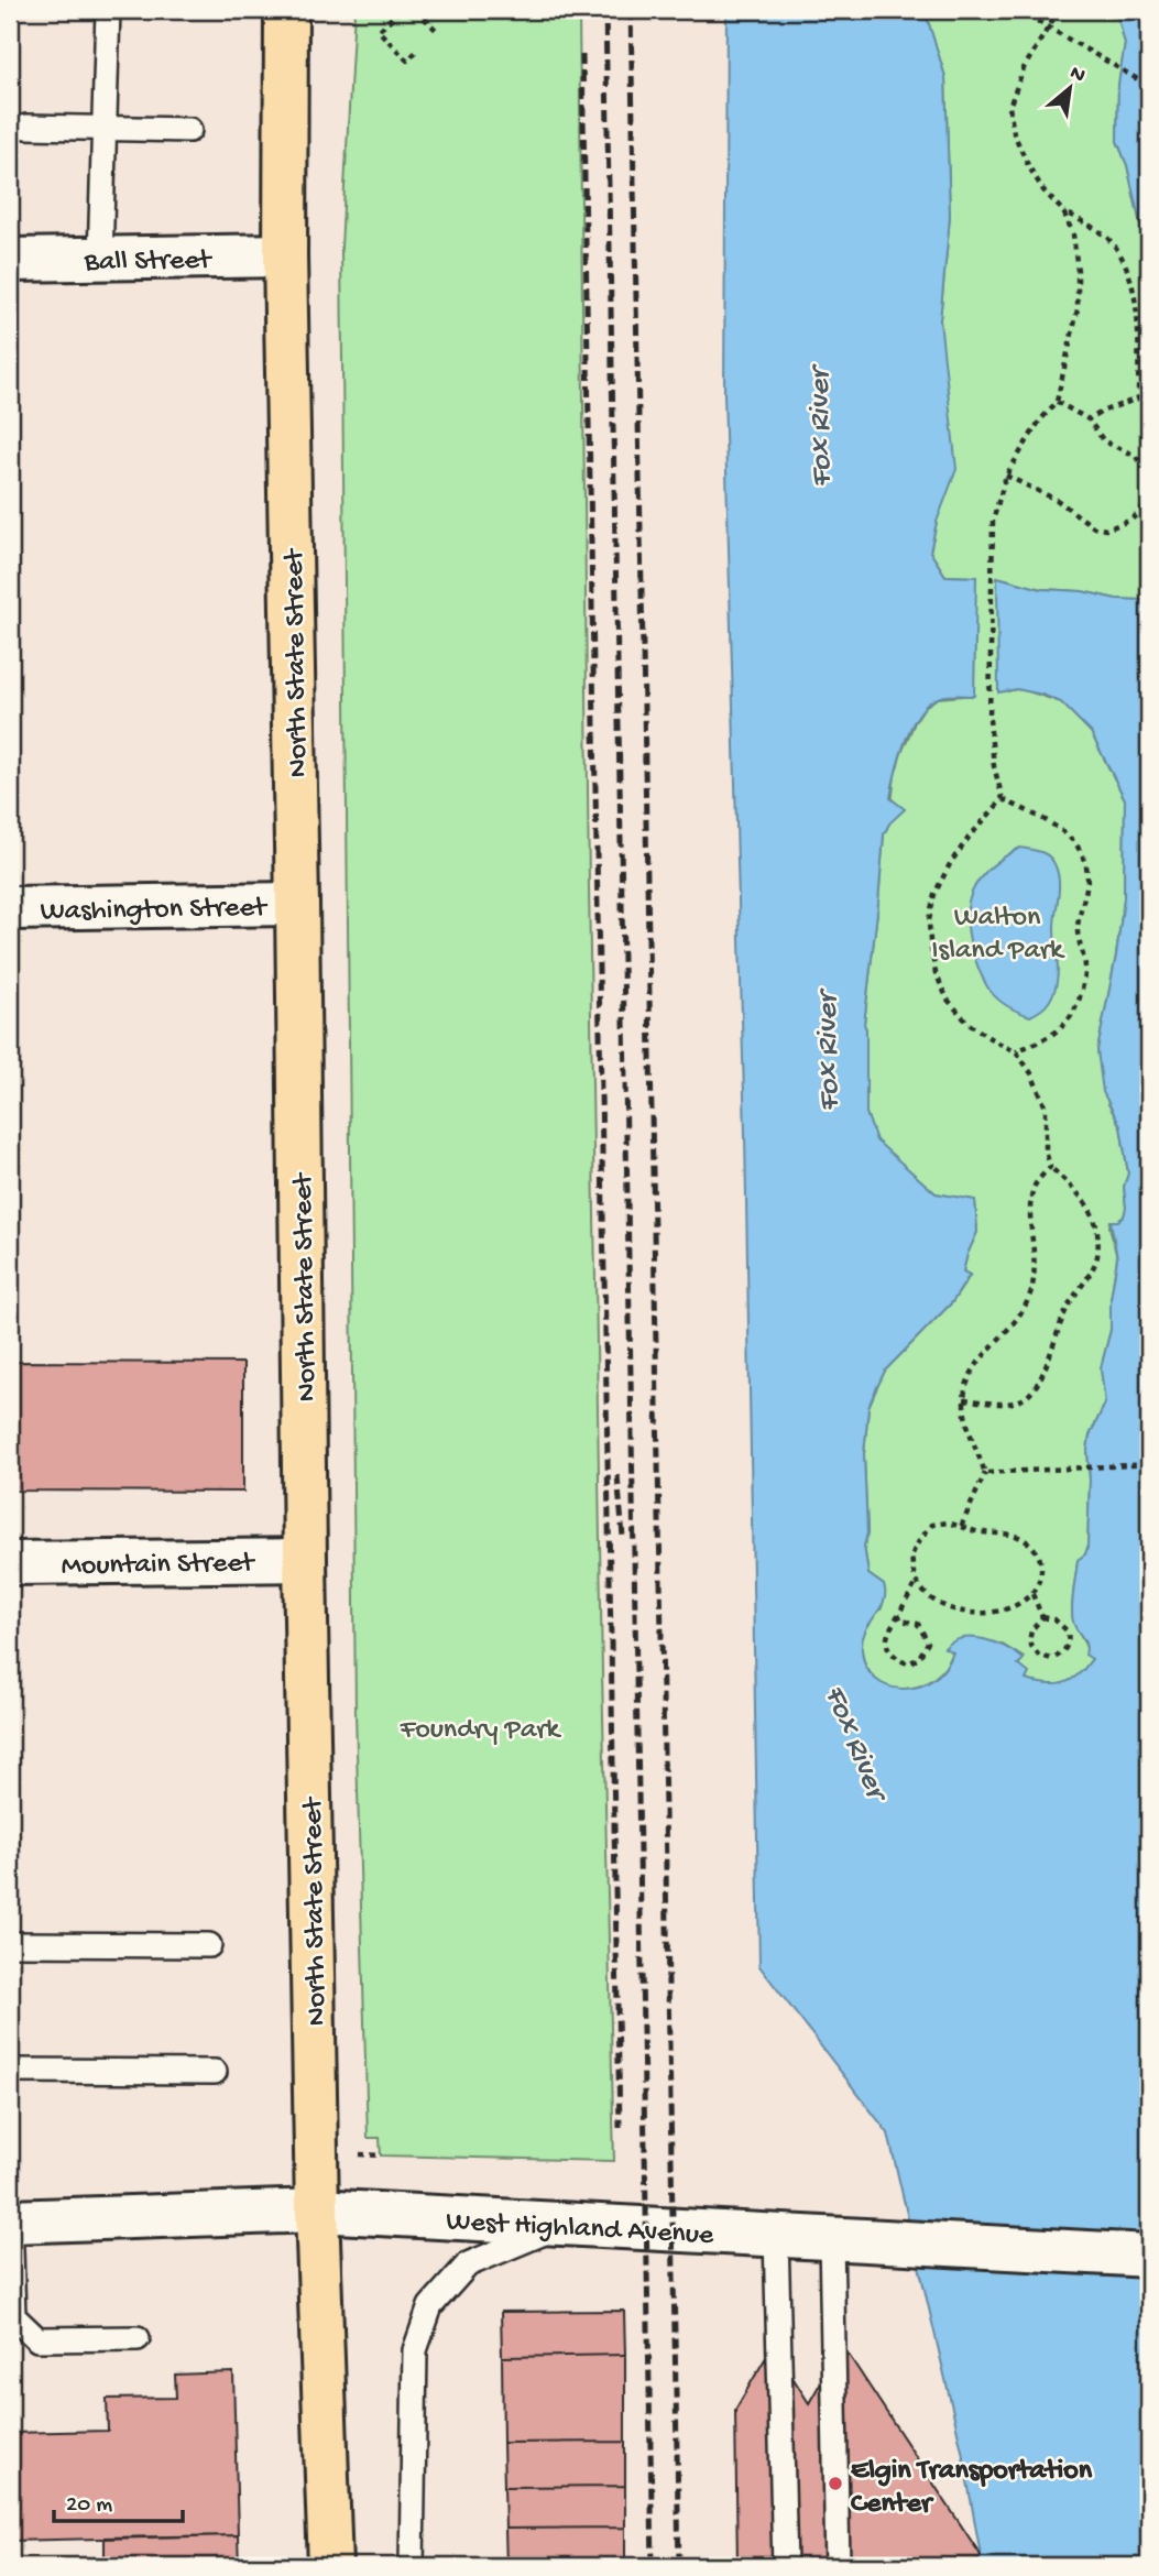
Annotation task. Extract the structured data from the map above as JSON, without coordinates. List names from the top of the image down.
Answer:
{
  "streets": {
    "main road": [
      "Ball Street",
      "North State Street",
      "Washington Street",
      "Mountain Street",
      "West Highland Avenue"
    ]
  },
  "crossings": [
    ["Ball Street", "North State Street"],
    ["North State Street", "Washington Street"],
    ["North State Street", "Mountain Street"],
    ["North State Street", "West Highland Avenue"]
  ],
  "water": ["Fox River"],
  "parks": ["Walton Island Park", "Foundry Park"],
  "places": ["Elgin Transportation Center"],
  "scale_bar": "20 m",
  "north": "top right"
}
